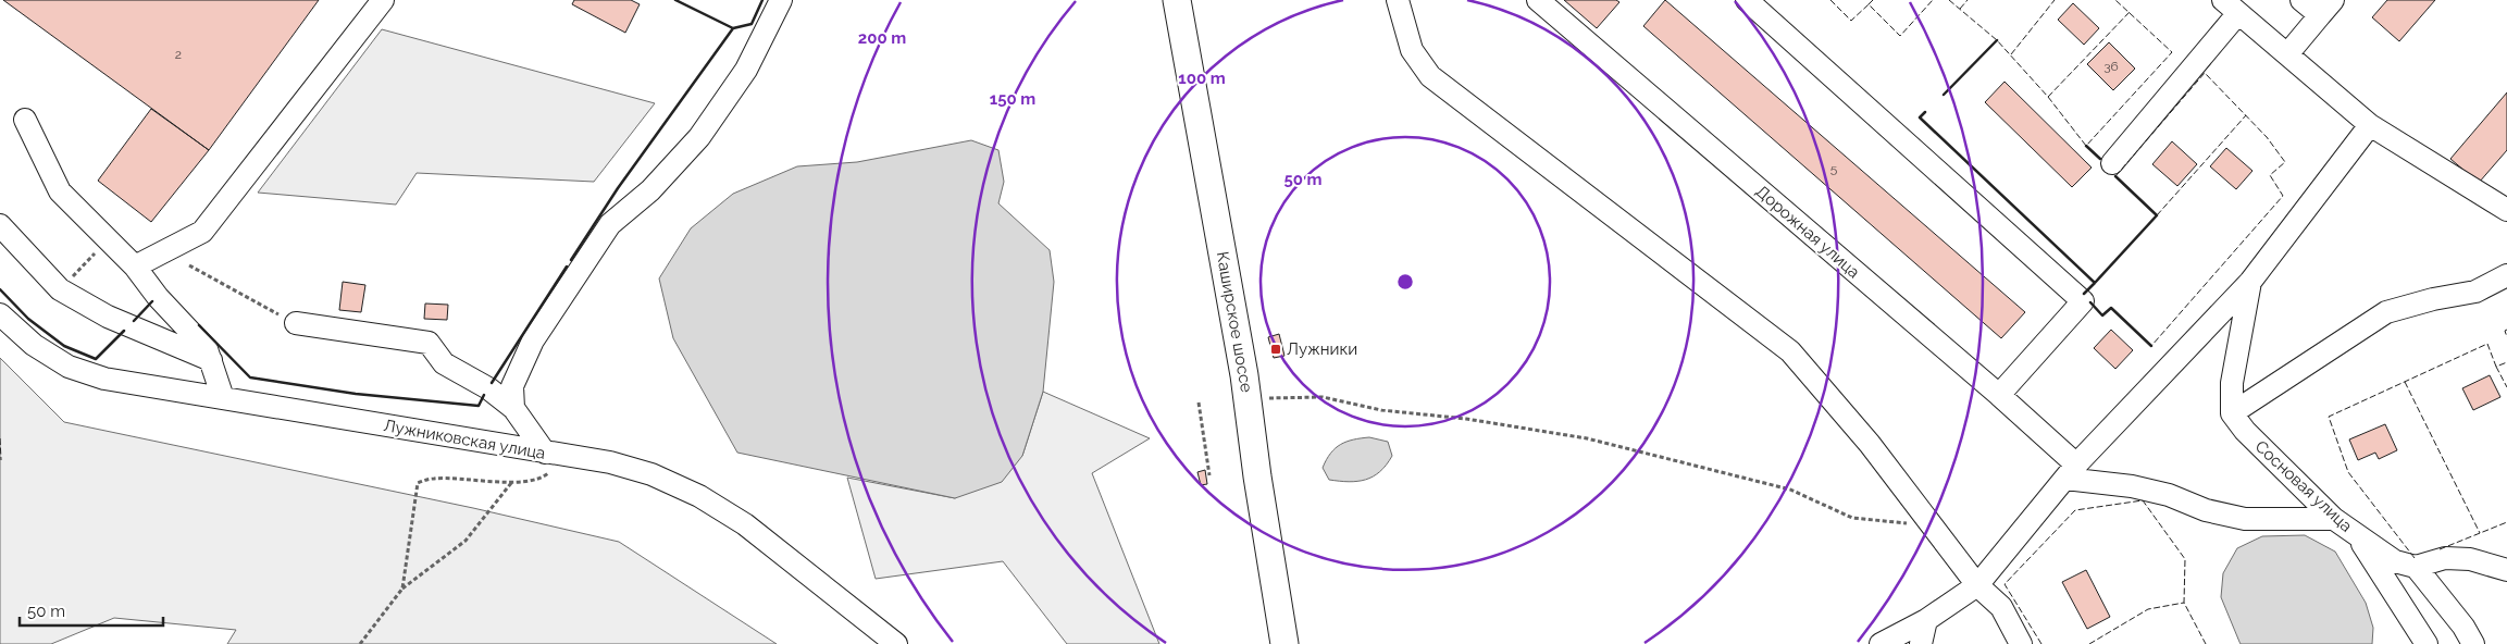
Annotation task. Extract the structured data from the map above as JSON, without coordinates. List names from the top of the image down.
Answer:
{
  "streets": {
    "main road": ["Каширское шоссе"],
    "street": ["Дорожная улица", "Лужниковская улица", "Сосновая улица"]
  },
  "places": {
    "transit": ["Лужники"]
  },
  "house_numbers": ["2", "36", "5"],
  "scale_bar": "50 m",
  "rings": [
    "200 m",
    "100 m",
    "150 m",
    "50 m"
  ]
}
